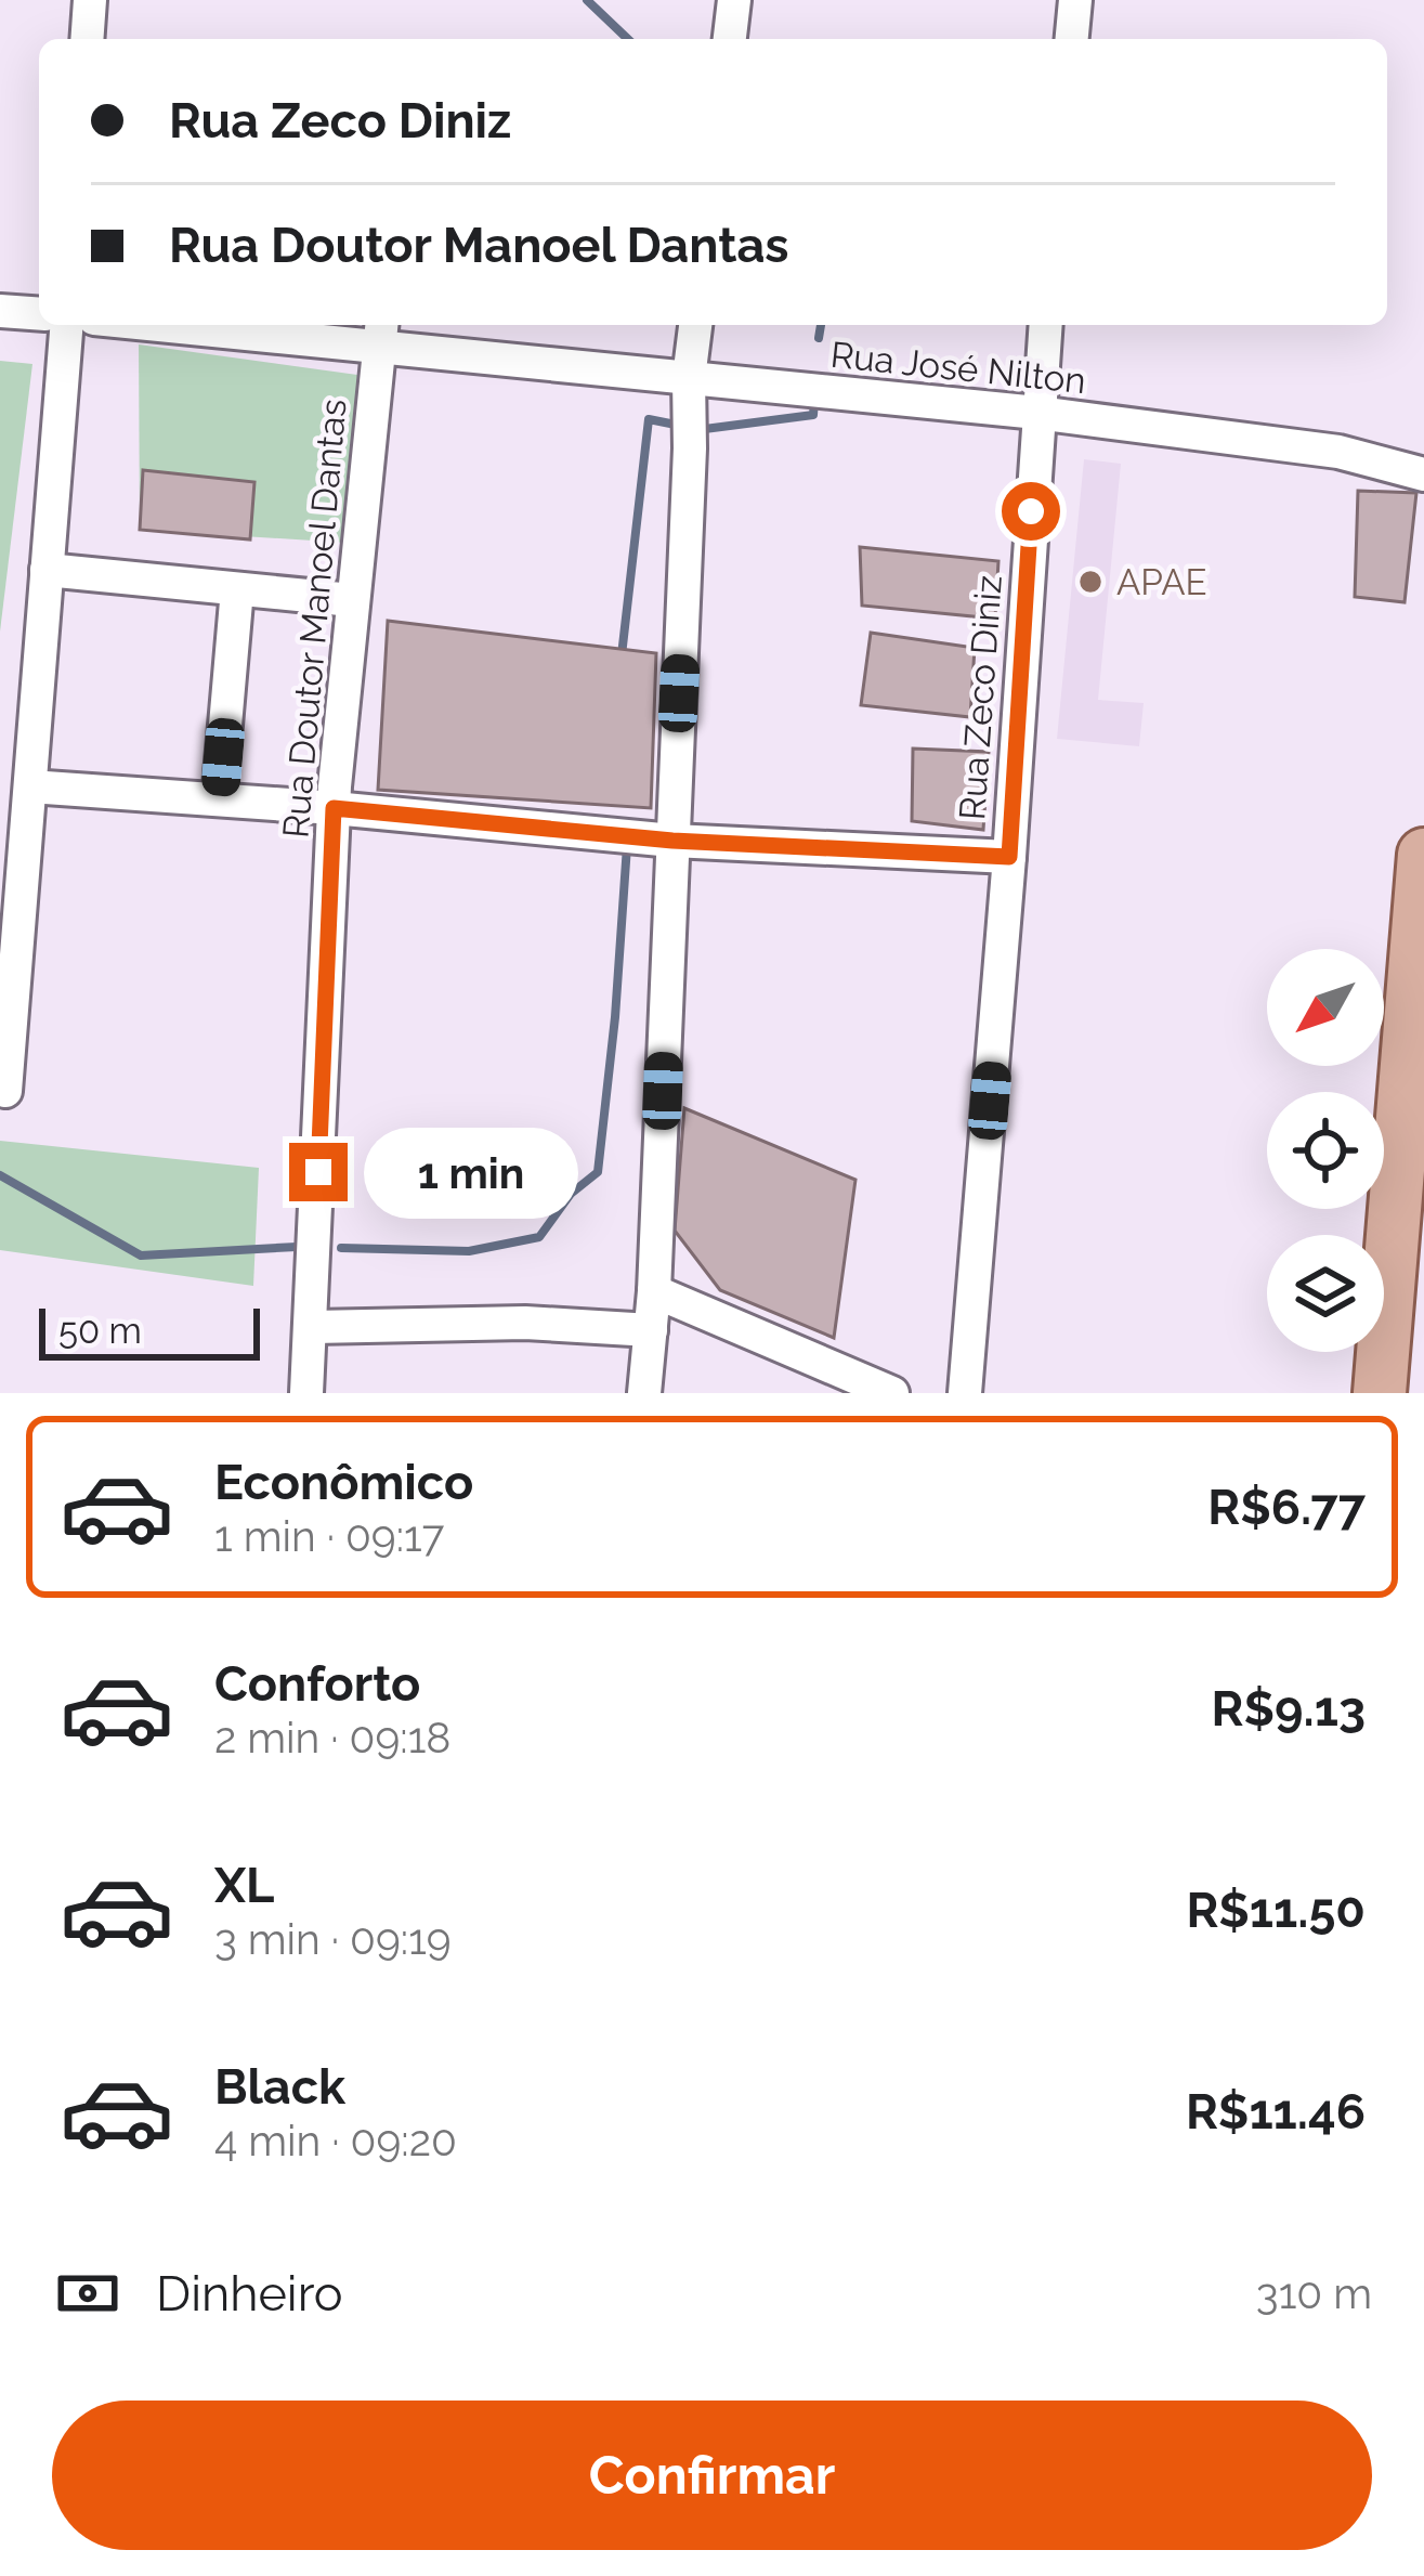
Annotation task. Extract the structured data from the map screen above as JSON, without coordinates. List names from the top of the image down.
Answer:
{
  "streets": {
    "street": ["Rua José Nilton", "Rua Doutor Manoel Dantas", "Rua Zeco Diniz"]
  },
  "crossings": [
    ["Rua José Nilton", "Rua Doutor Manoel Dantas"],
    ["Rua José Nilton", "Rua Zeco Diniz"]
  ],
  "places": ["APAE"],
  "scale_bar": "50 m",
  "north": "bottom left",
  "page": {
    "banner": ["Rua Zeco Diniz", "Rua Doutor Manoel Dantas"],
    "bubble": "1 min",
    "scale": "50 m",
    "list": [
      {
        "name": "Econômico",
        "note": "1 min · 09:17",
        "value": "R$6.77"
      },
      {
        "name": "Conforto",
        "note": "2 min · 09:18",
        "value": "R$9.13"
      },
      {
        "name": "XL",
        "note": "3 min · 09:19",
        "value": "R$11.50"
      },
      {
        "name": "Black",
        "note": "4 min · 09:20",
        "value": "R$11.46"
      }
    ],
    "pay": ["Dinheiro", "310 m"],
    "buttons": "Confirmar"
  }
}
